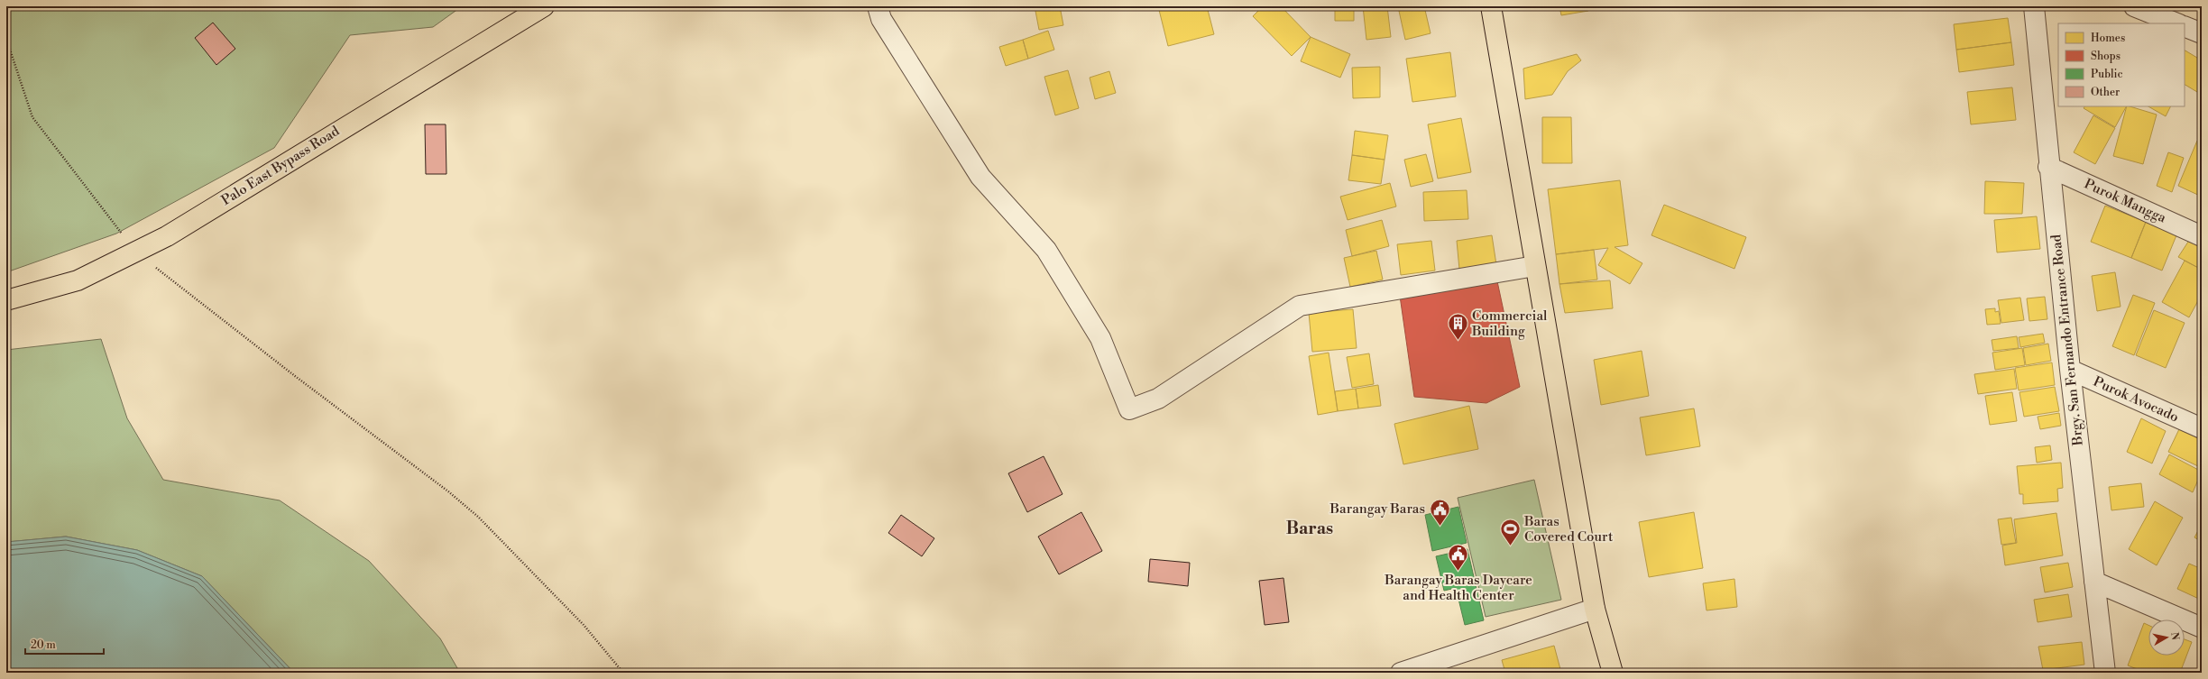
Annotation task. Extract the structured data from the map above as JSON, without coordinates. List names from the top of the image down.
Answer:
{
  "streets": {
    "main road": ["Palo East Bypass Road"],
    "street": ["Purok Mangga", "Brgy. San Fernando Entrance Road", "Purok Avocado"]
  },
  "crossings": [
    ["Purok Mangga", "Brgy. San Fernando Entrance Road"],
    ["Brgy. San Fernando Entrance Road", "Purok Avocado"]
  ],
  "districts": ["Baras"],
  "places": {
    "building": ["Commercial Building"],
    "public building": ["Barangay Baras", "Barangay Baras Daycare and Health Center"],
    "sports": ["Baras Covered Court"]
  },
  "legend": [
    "Homes",
    "Shops",
    "Public",
    "Other"
  ],
  "scale_bar": "20 m",
  "north": "right"
}
